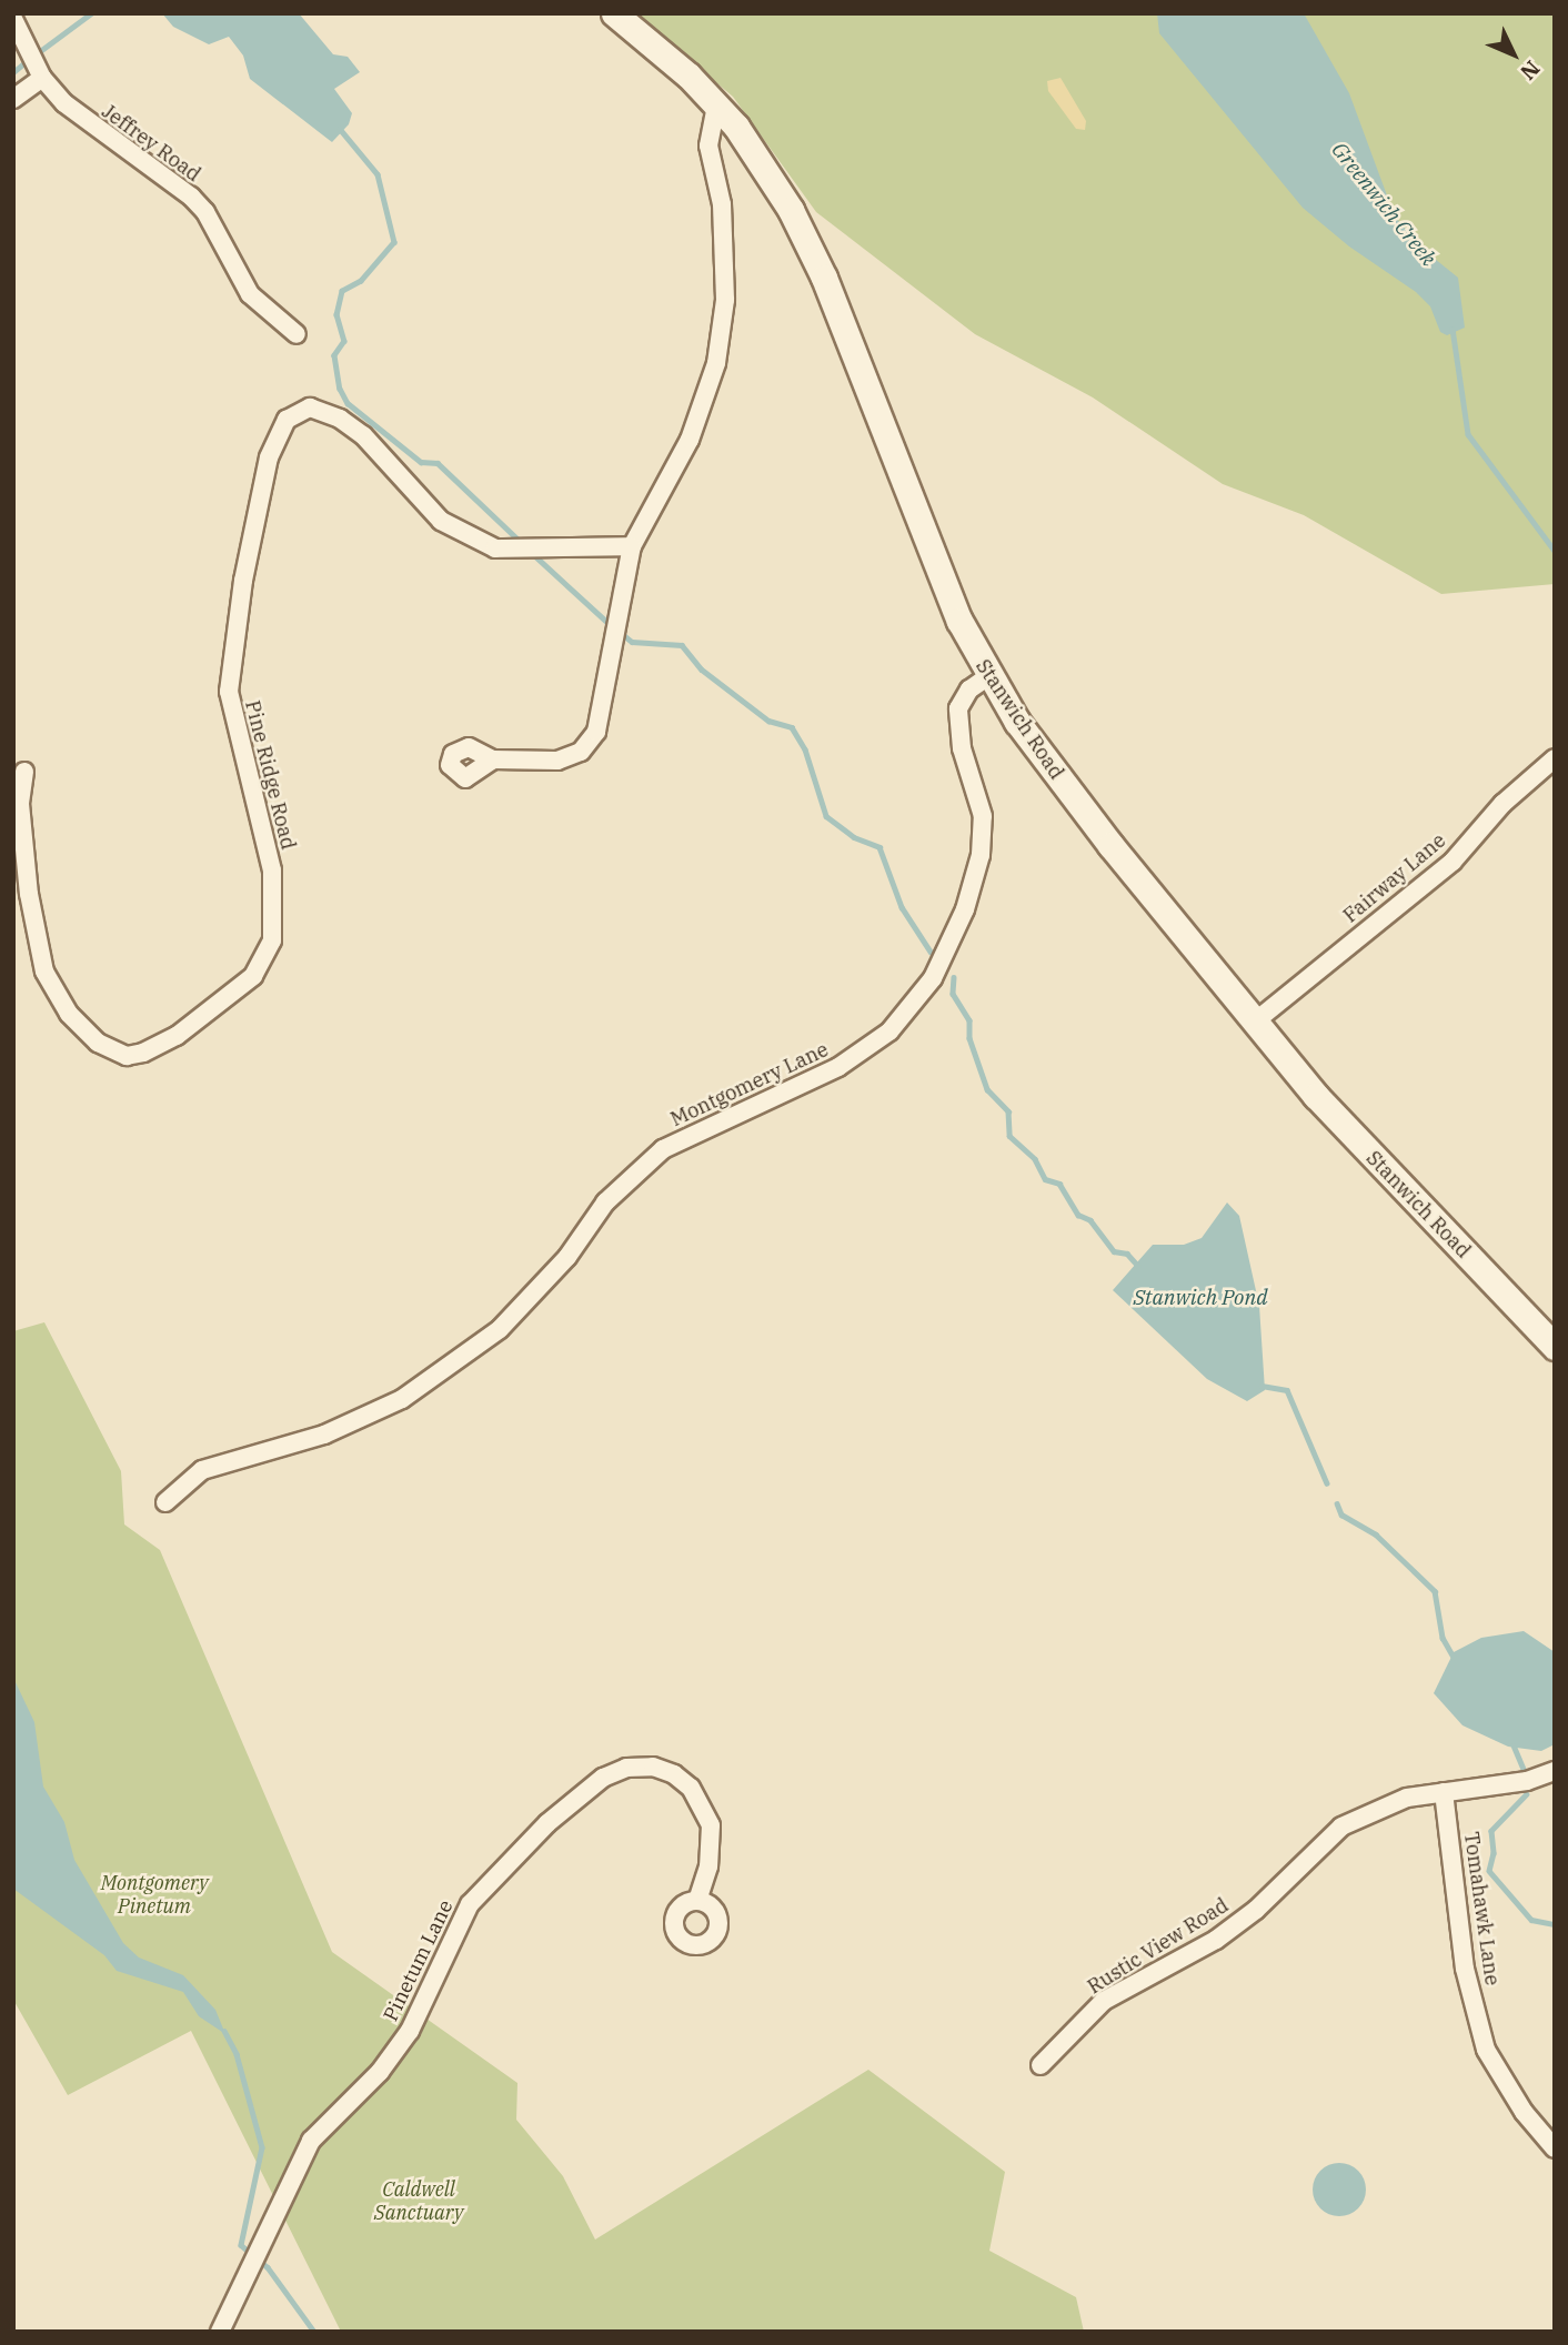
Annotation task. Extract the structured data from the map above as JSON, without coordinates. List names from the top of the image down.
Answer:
{
  "streets": {
    "street": [
      "Jeffrey Road",
      "Stanwich Road",
      "Pine Ridge Road",
      "Fairway Lane",
      "Montgomery Lane",
      "Tomahawk Lane",
      "Rustic View Road",
      "Pinetum Lane"
    ]
  },
  "crossings": [
    ["Stanwich Road", "Fairway Lane"],
    ["Stanwich Road", "Montgomery Lane"],
    ["Tomahawk Lane", "Rustic View Road"]
  ],
  "water": ["Greenwich Creek", "Stanwich Pond"],
  "parks": ["Montgomery Pinetum", "Caldwell Sanctuary"],
  "north": "bottom right"
}
